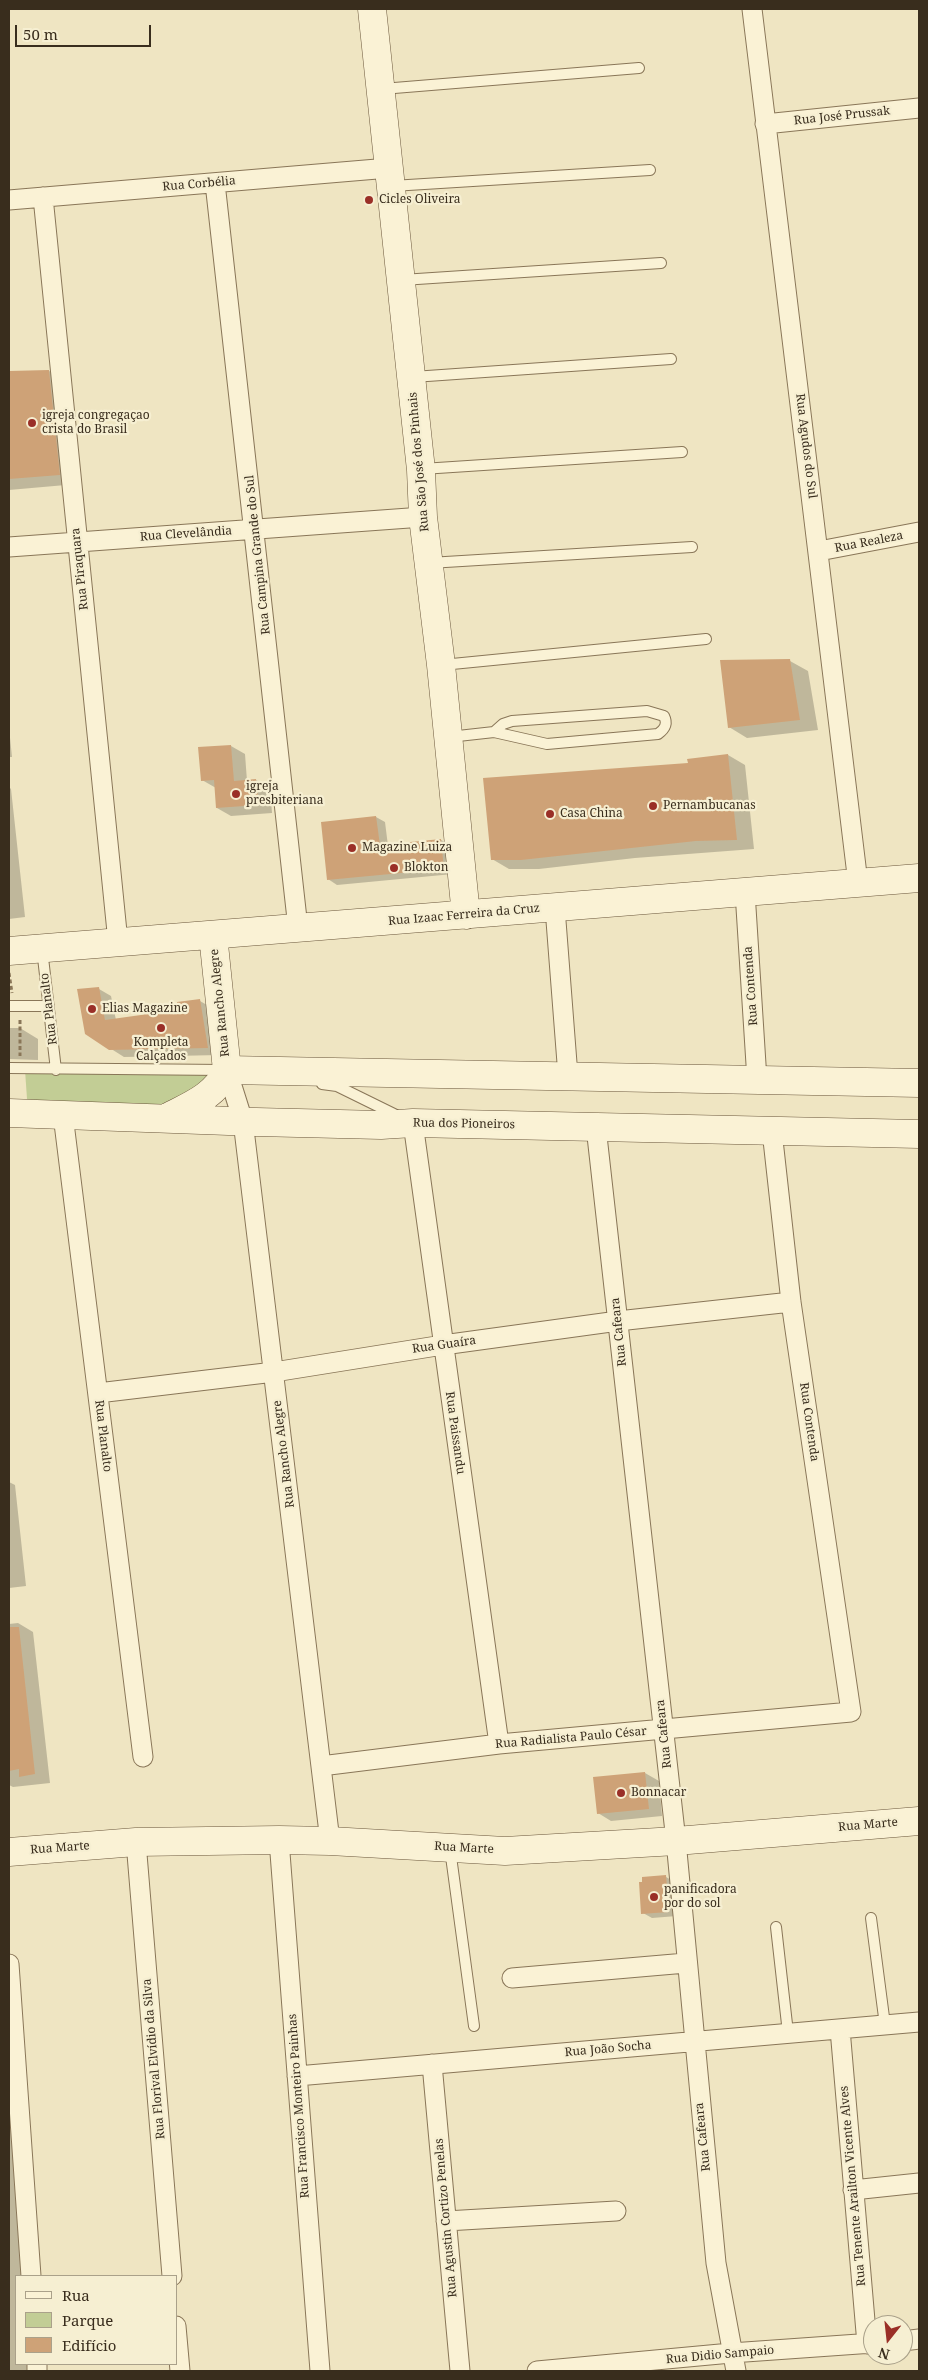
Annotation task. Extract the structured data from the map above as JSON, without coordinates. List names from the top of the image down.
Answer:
{
  "streets": {
    "street": [
      "Rua José Prussak",
      "Rua Corbélia",
      "Rua Agudos do Sul",
      "Rua São José dos Pinhais",
      "Rua Clevelândia",
      "Rua Realeza",
      "Rua Campina Grande do Sul",
      "Rua Piraquara",
      "Rua Izaac Ferreira da Cruz",
      "Rua Contenda",
      "Rua Rancho Alegre",
      "Rua Planalto",
      "Rua dos Pioneiros",
      "Rua Cafeara",
      "Rua Guaíra",
      "Rua Paissandu",
      "Rua Radialista Paulo César",
      "Rua Marte",
      "Rua João Socha",
      "Rua Florival Elvídio da Silva",
      "Rua Francisco Monteiro Painhas",
      "Rua Tenente Arailton Vicente Alves",
      "Rua Agustin Cortizo Penelas",
      "Rua Didio Sampaio"
    ]
  },
  "crossings": [
    ["Rua José Prussak", "Rua Agudos do Sul"],
    ["Rua Corbélia", "Rua São José dos Pinhais"],
    ["Rua Corbélia", "Rua Campina Grande do Sul"],
    ["Rua Corbélia", "Rua Piraquara"],
    ["Rua Agudos do Sul", "Rua Realeza"],
    ["Rua Agudos do Sul", "Rua Izaac Ferreira da Cruz"],
    ["Rua São José dos Pinhais", "Rua Clevelândia"],
    ["Rua São José dos Pinhais", "Rua Izaac Ferreira da Cruz"],
    ["Rua Clevelândia", "Rua Campina Grande do Sul"],
    ["Rua Clevelândia", "Rua Piraquara"],
    ["Rua Campina Grande do Sul", "Rua Izaac Ferreira da Cruz"],
    ["Rua Piraquara", "Rua Izaac Ferreira da Cruz"],
    ["Rua Izaac Ferreira da Cruz", "Rua Contenda"],
    ["Rua Izaac Ferreira da Cruz", "Rua Rancho Alegre"],
    ["Rua Izaac Ferreira da Cruz", "Rua Planalto"],
    ["Rua Contenda", "Rua dos Pioneiros"],
    ["Rua Contenda", "Rua Guaíra"],
    ["Rua Contenda", "Rua Radialista Paulo César"],
    ["Rua Rancho Alegre", "Rua dos Pioneiros"],
    ["Rua Rancho Alegre", "Rua Guaíra"],
    ["Rua Rancho Alegre", "Rua Radialista Paulo César"],
    ["Rua Rancho Alegre", "Rua Marte"],
    ["Rua Planalto", "Rua dos Pioneiros"],
    ["Rua Planalto", "Rua Guaíra"],
    ["Rua dos Pioneiros", "Rua Cafeara"],
    ["Rua dos Pioneiros", "Rua Paissandu"],
    ["Rua Cafeara", "Rua Guaíra"],
    ["Rua Cafeara", "Rua Radialista Paulo César"],
    ["Rua Cafeara", "Rua Marte"],
    ["Rua Cafeara", "Rua João Socha"],
    ["Rua Cafeara", "Rua Didio Sampaio"],
    ["Rua Guaíra", "Rua Paissandu"],
    ["Rua Paissandu", "Rua Radialista Paulo César"],
    ["Rua Marte", "Rua Florival Elvídio da Silva"],
    ["Rua Marte", "Rua Francisco Monteiro Painhas"],
    ["Rua João Socha", "Rua Francisco Monteiro Painhas"],
    ["Rua João Socha", "Rua Tenente Arailton Vicente Alves"],
    ["Rua João Socha", "Rua Agustin Cortizo Penelas"]
  ],
  "places": [
    "Cicles Oliveira",
    "igreja congregaçao crista do Brasil",
    "igreja presbiteriana",
    "Pernambucanas",
    "Casa China",
    "Magazine Luiza",
    "Blokton",
    "Elias Magazine",
    "Kompleta Calçados",
    "Bonnacar",
    "panificadora por do sol"
  ],
  "legend": ["Rua", "Parque", "Edifício"],
  "scale_bar": "50 m",
  "north": "bottom"
}
